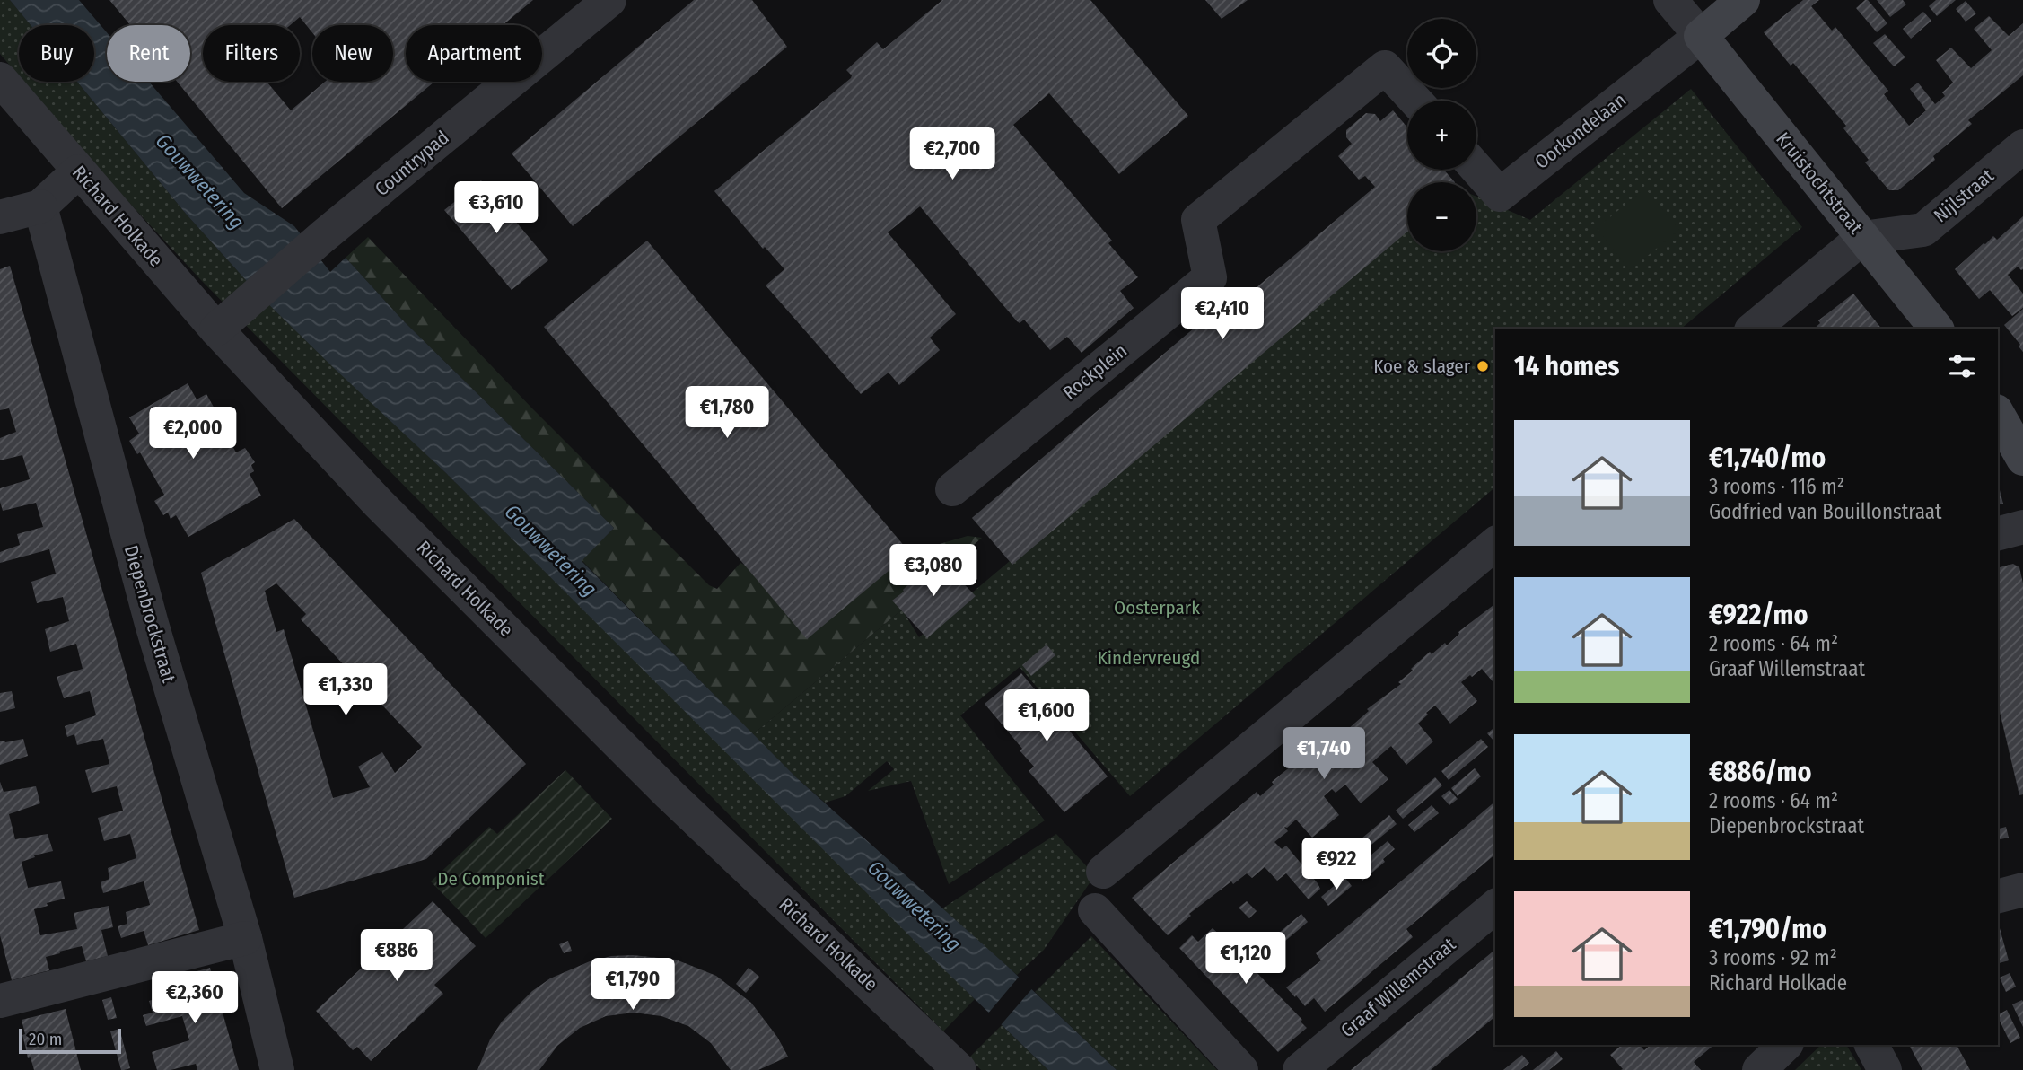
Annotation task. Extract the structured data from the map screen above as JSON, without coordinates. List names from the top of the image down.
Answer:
{
  "streets": {
    "street": [
      "Oorkondelaan",
      "Countrypad",
      "Kruistochtstraat",
      "Nijlstraat",
      "Richard Holkade",
      "Rockplein",
      "Diepenbrockstraat",
      "Graaf Willemstraat"
    ]
  },
  "crossings": [
    ["Oorkondelaan", "Kruistochtstraat"],
    ["Countrypad", "Richard Holkade"],
    ["Kruistochtstraat", "Nijlstraat"]
  ],
  "water": ["Gouwwetering"],
  "parks": ["Oosterpark", "Kindervreugd", "De Componist"],
  "places": ["Koe & slager"],
  "scale_bar": "20 m",
  "page": {
    "map_buttons": ["+", "−"],
    "chip": [
      "Buy",
      "Rent",
      "Filters",
      "New",
      "Apartment"
    ],
    "price": [
      "€2,700",
      "€3,610",
      "€2,410",
      "€1,780",
      "€2,000",
      "€3,080",
      "€1,330",
      "€1,600",
      "€1,740",
      "€922",
      "€886",
      "€1,120",
      "€1,790",
      "€2,360"
    ],
    "heading": "14 homes",
    "list": [
      {
        "name": "€1,740/mo",
        "note": "3 rooms · 116 m² · Godfried van Bouillonstraat"
      },
      {
        "name": "€922/mo",
        "note": "2 rooms · 64 m² · Graaf Willemstraat"
      },
      {
        "name": "€886/mo",
        "note": "2 rooms · 64 m² · Diepenbrockstraat"
      },
      {
        "name": "€1,790/mo",
        "note": "3 rooms · 92 m² · Richard Holkade"
      }
    ],
    "scale": "20 m"
  }
}
